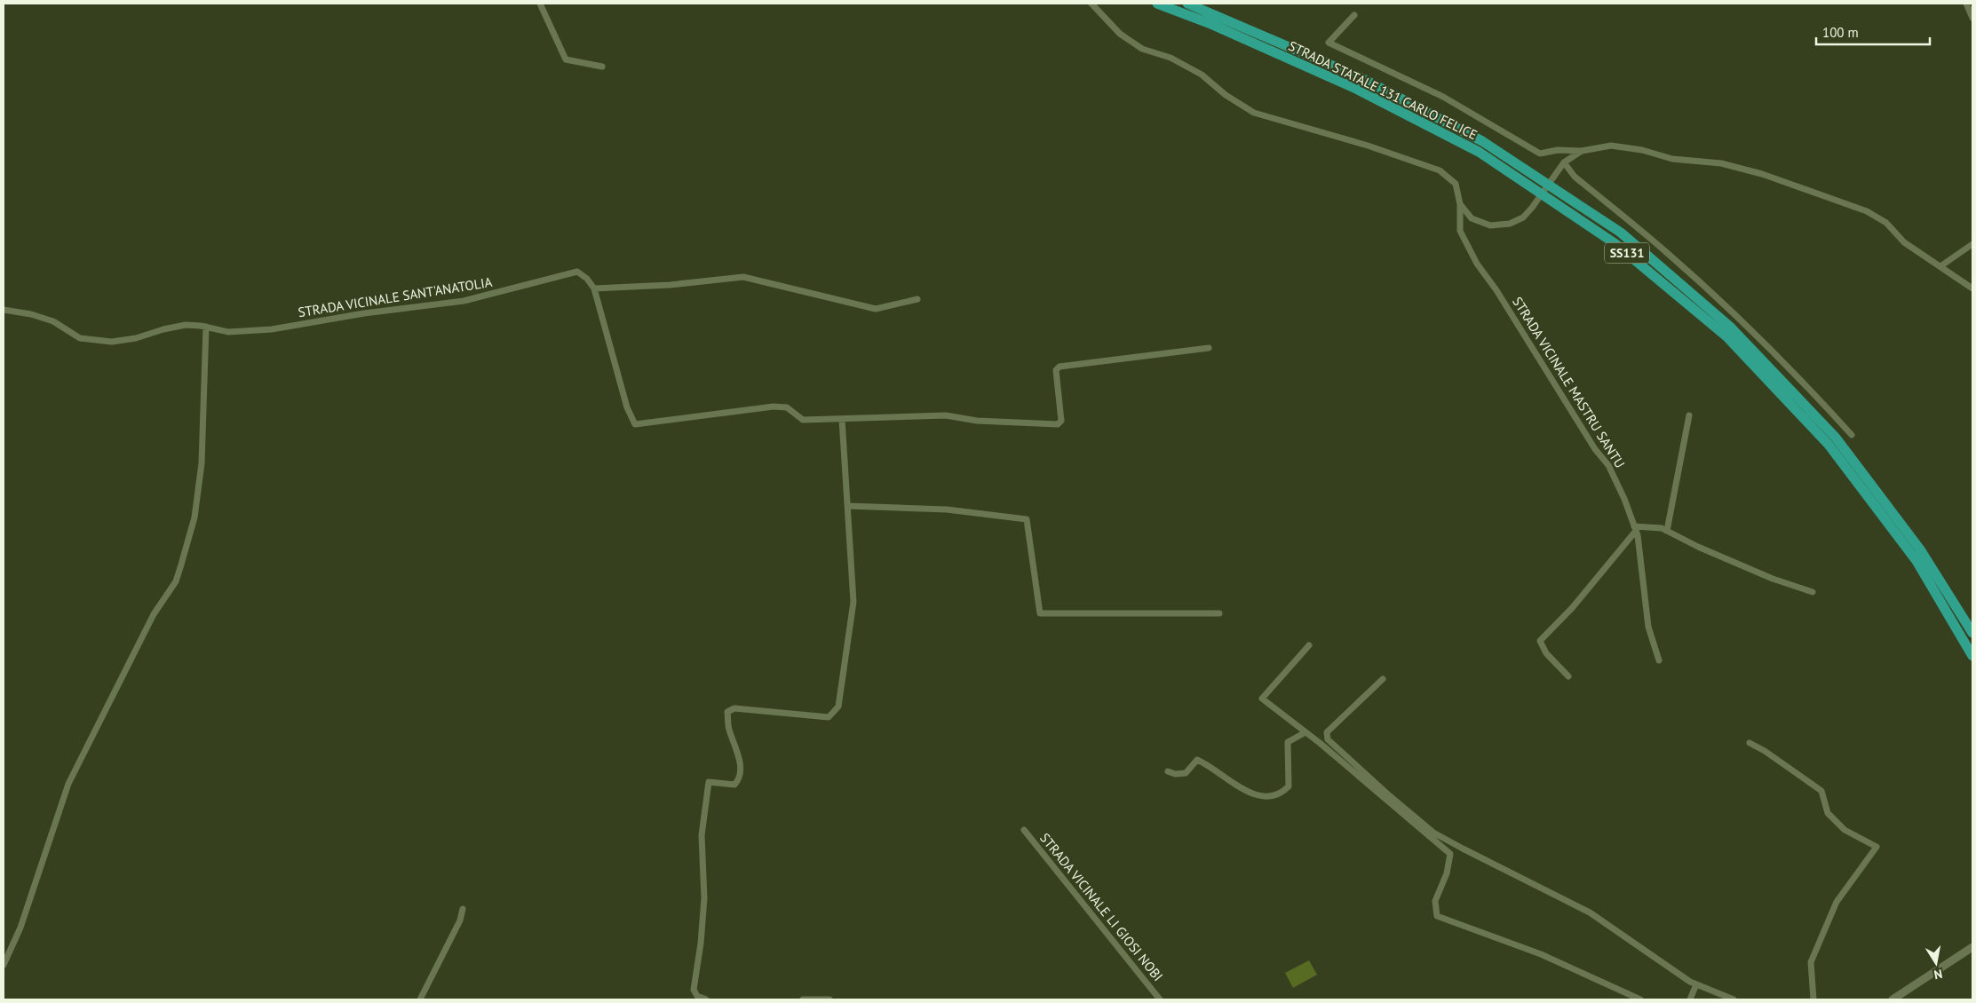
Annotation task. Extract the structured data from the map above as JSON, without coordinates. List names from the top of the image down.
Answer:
{
  "streets": {
    "highway": ["STRADA STATALE 131 CARLO FELICE", "SS131"],
    "street": ["STRADA VICINALE SANT'ANATOLIA", "STRADA VICINALE MASTRU SANTU", "STRADA VICINALE LI GIOSI NOBI"]
  },
  "scale_bar": "100 m",
  "north": "bottom"
}
